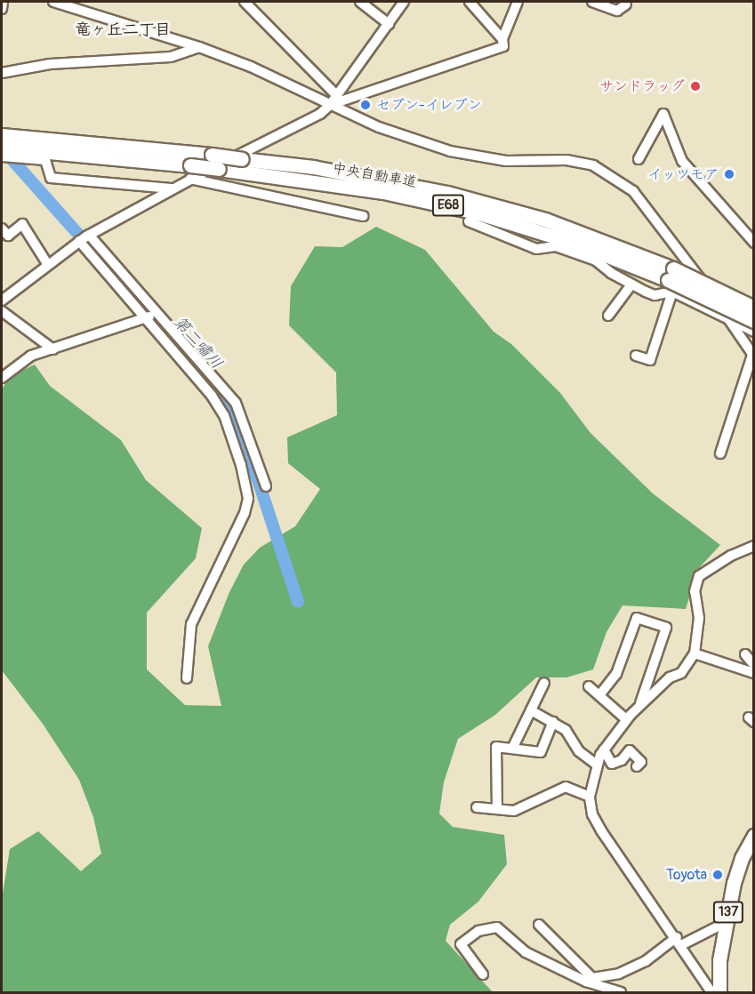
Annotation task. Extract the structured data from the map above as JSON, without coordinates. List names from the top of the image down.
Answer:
{
  "streets": {
    "highway": ["中央自動車道", "E68", "137"]
  },
  "districts": ["竜ヶ丘二丁目"],
  "water": ["第二嘯川"],
  "places": [
    "サンドラッグ",
    "セブン-イレブン",
    "イッツモア",
    "Toyota"
  ]
}
